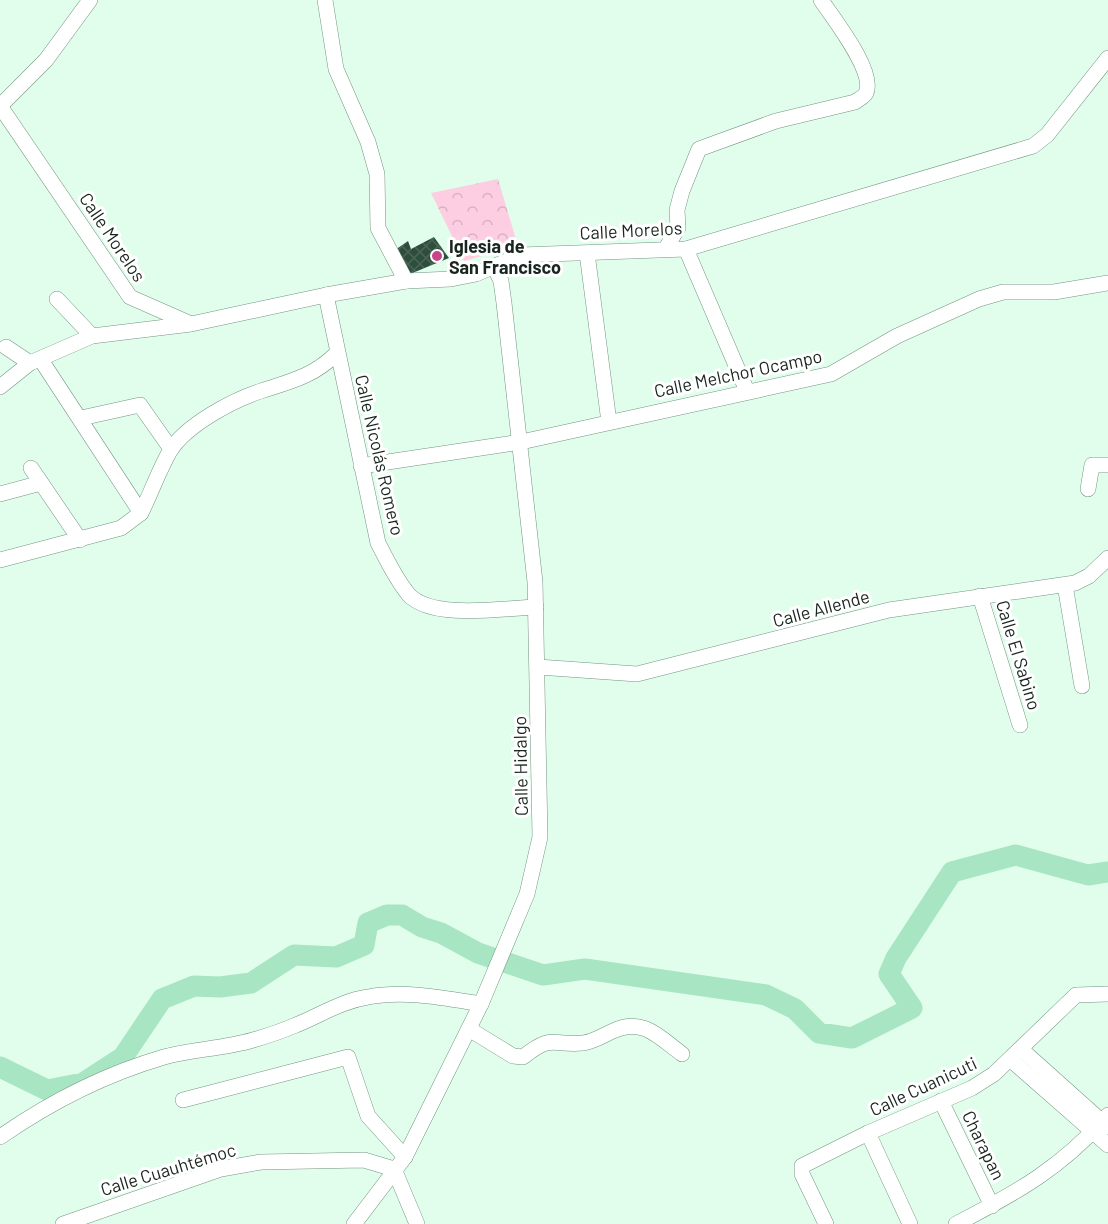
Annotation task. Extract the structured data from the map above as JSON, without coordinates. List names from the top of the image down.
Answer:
{
  "streets": {
    "street": [
      "Calle Morelos",
      "Calle Melchor Ocampo",
      "Calle Nicolás Romero",
      "Calle Allende",
      "Calle El Sabino",
      "Calle Hidalgo",
      "Calle Cuanicuti",
      "Charapan",
      "Calle Cuauhtémoc"
    ]
  },
  "crossings": [
    ["Calle Morelos", "Calle Nicolás Romero"],
    ["Calle Morelos", "Calle Hidalgo"],
    ["Calle Melchor Ocampo", "Calle Nicolás Romero"],
    ["Calle Melchor Ocampo", "Calle Hidalgo"],
    ["Calle Nicolás Romero", "Calle Hidalgo"],
    ["Calle Allende", "Calle El Sabino"],
    ["Calle Allende", "Calle Hidalgo"],
    ["Calle Hidalgo", "Calle Cuauhtémoc"],
    ["Calle Cuanicuti", "Charapan"]
  ],
  "places": ["Iglesia de San Francisco"]
}
